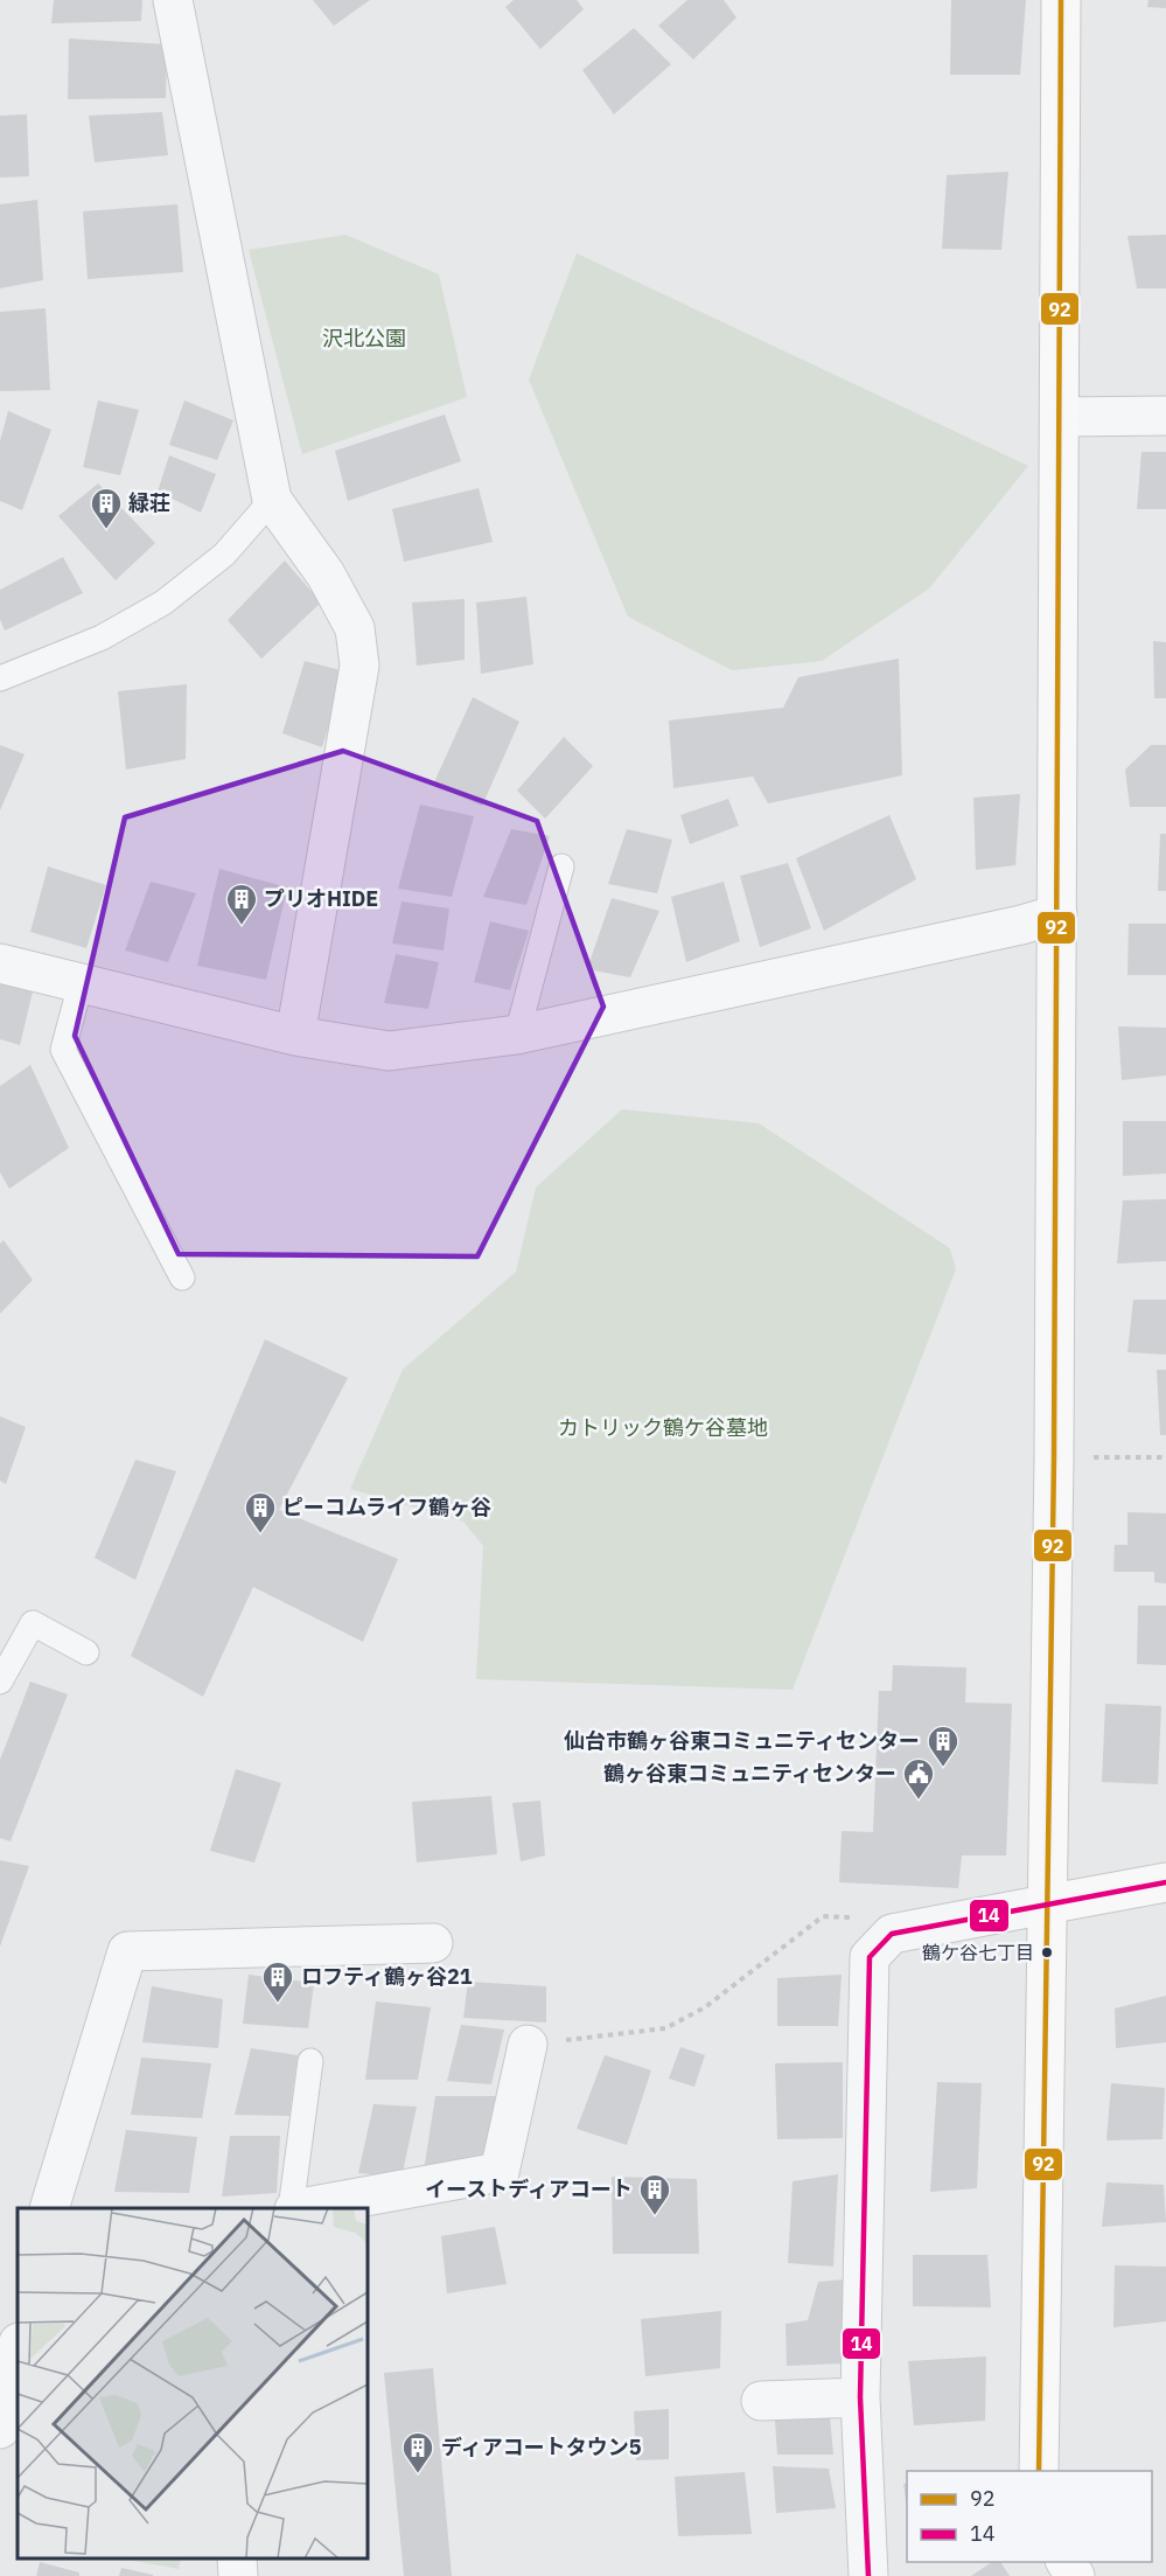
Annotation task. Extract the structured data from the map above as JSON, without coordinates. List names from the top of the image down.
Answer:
{
  "parks": ["沢北公園", "カトリック鶴ケ谷墓地"],
  "places": {
    "building": [
      "緑荘",
      "プリオHIDE",
      "ピーコムライフ鶴ヶ谷",
      "仙台市鶴ヶ谷東コミュニティセンター",
      "ロフティ鶴ヶ谷21",
      "イーストディアコート",
      "ディアコートタウン5"
    ],
    "public building": ["鶴ヶ谷東コミュニティセンター"],
    "other": ["鶴ケ谷七丁目"]
  },
  "lines": ["transit line 92", "transit line 14"],
  "legend": ["92", "14"]
}
